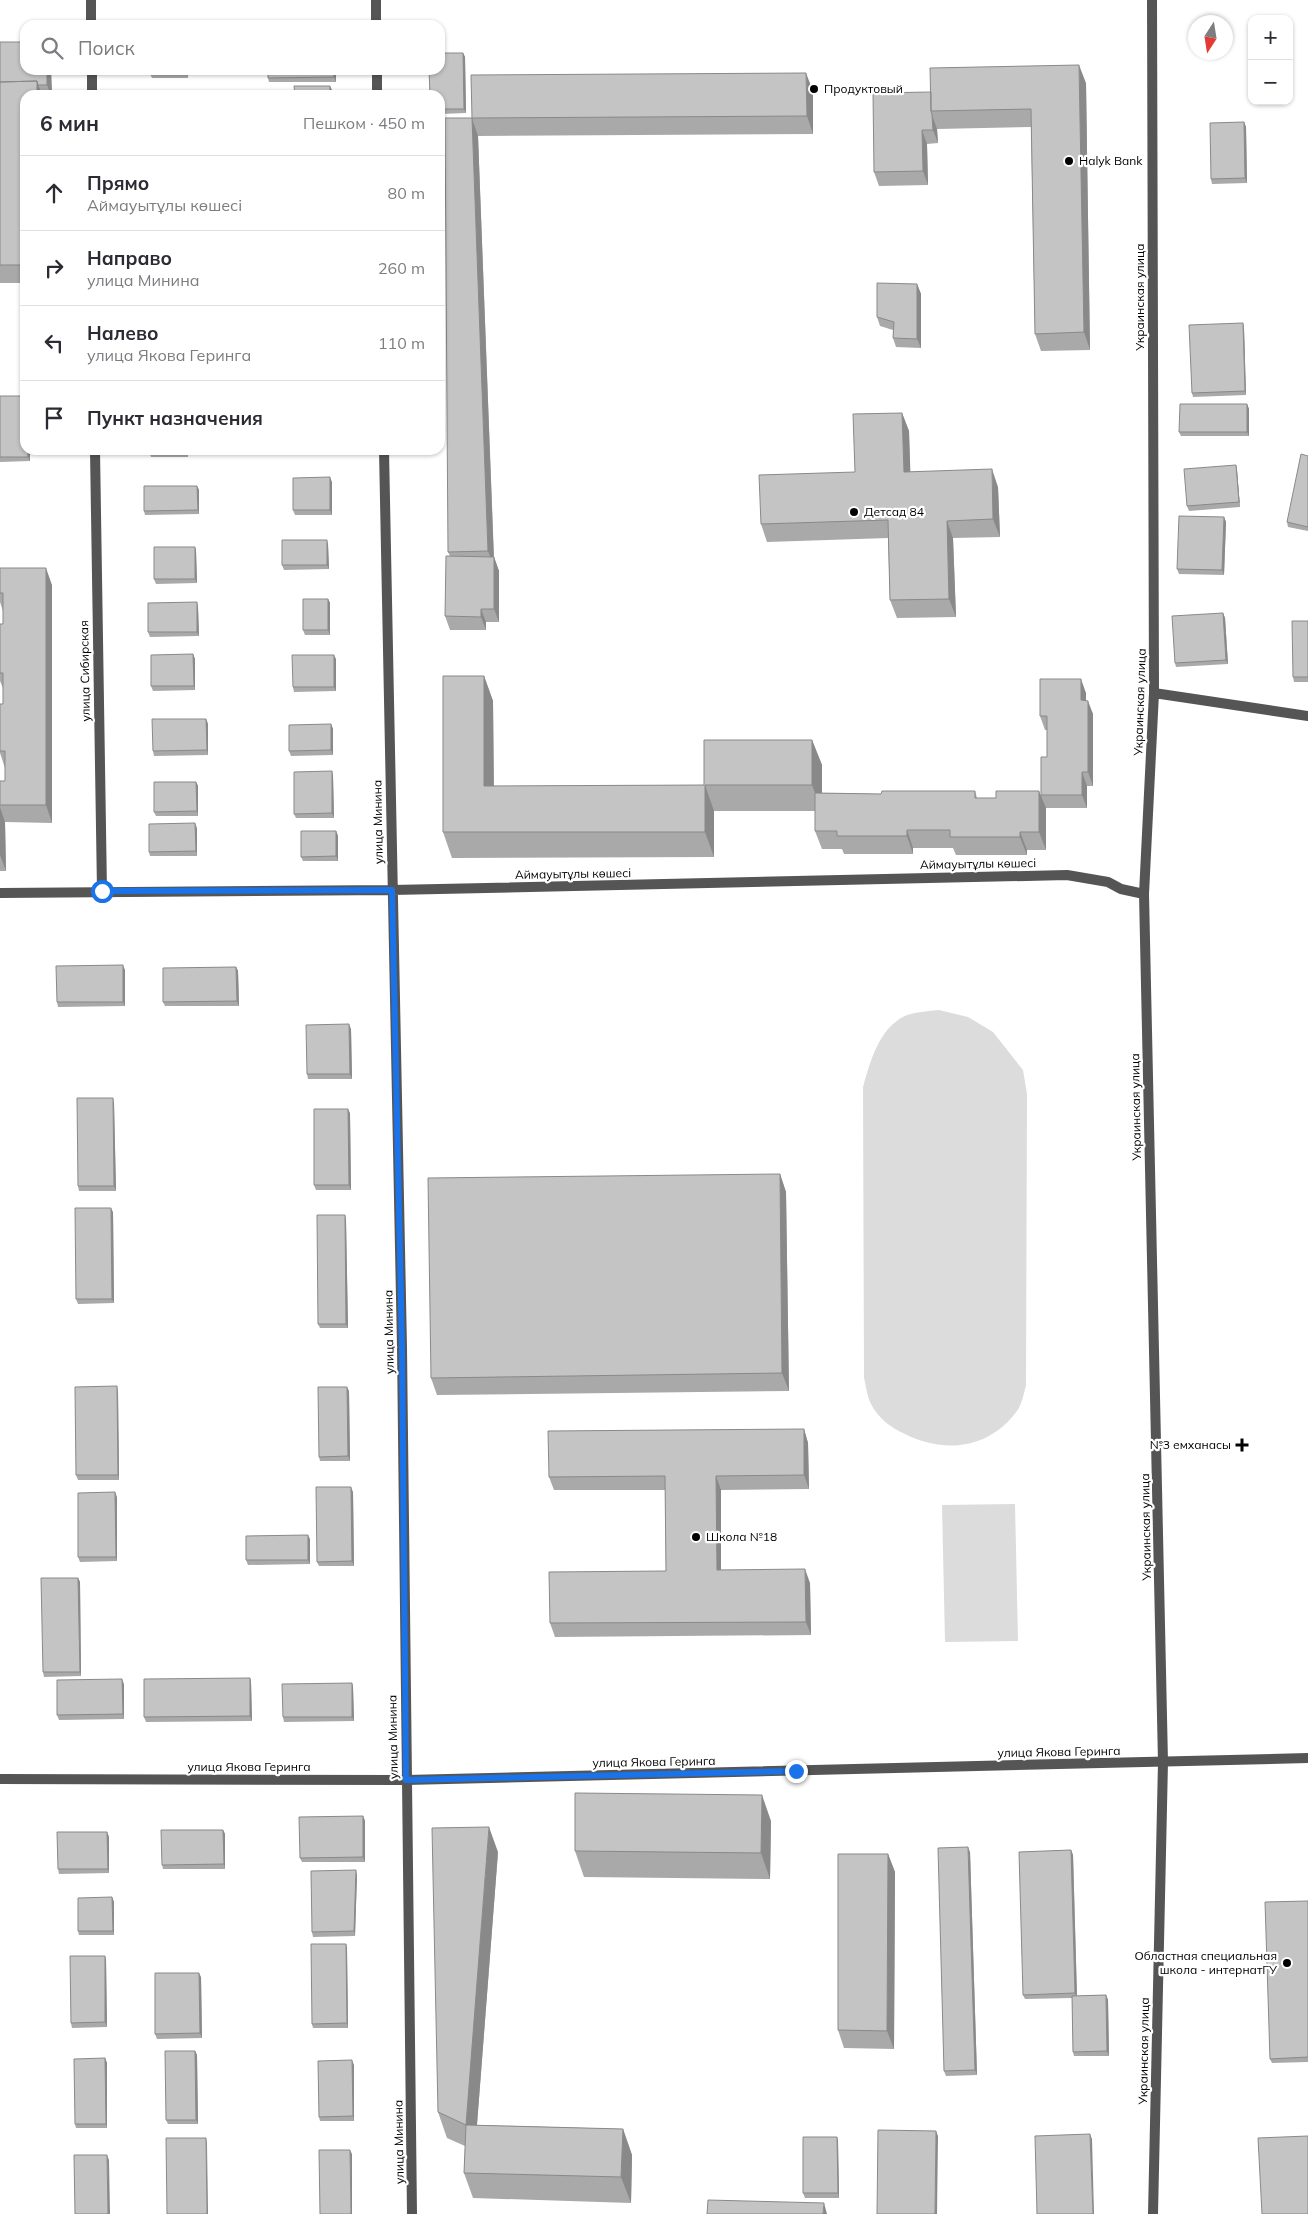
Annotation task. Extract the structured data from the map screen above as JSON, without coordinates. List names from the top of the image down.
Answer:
{
  "streets": {
    "street": [
      "Украинская улица",
      "улица Сибирская",
      "улица Минина",
      "Аймауытұлы көшесі",
      "улица Якова Геринга"
    ]
  },
  "crossings": [
    ["Украинская улица", "Аймауытұлы көшесі"],
    ["Украинская улица", "улица Якова Геринга"],
    ["улица Сибирская", "Аймауытұлы көшесі"],
    ["улица Минина", "Аймауытұлы көшесі"],
    ["улица Минина", "улица Якова Геринга"]
  ],
  "places": {
    "other": [
      "Продуктовый",
      "Halyk Bank",
      "Детсад 84",
      "Школа №18",
      "Областная специальная школа - интернатГУ"
    ],
    "health": ["№3 емханасы"]
  },
  "north": "bottom",
  "page": {
    "map_buttons": ["+", "−"],
    "search": "Поиск",
    "heading": ["6 мин", "Пешком · 450 m"],
    "list": [
      ["Прямо", "Аймауытұлы көшесі", "80 m"],
      ["Направо", "улица Минина", "260 m"],
      ["Налево", "улица Якова Геринга", "110 m"],
      "Пункт назначения"
    ]
  }
}
